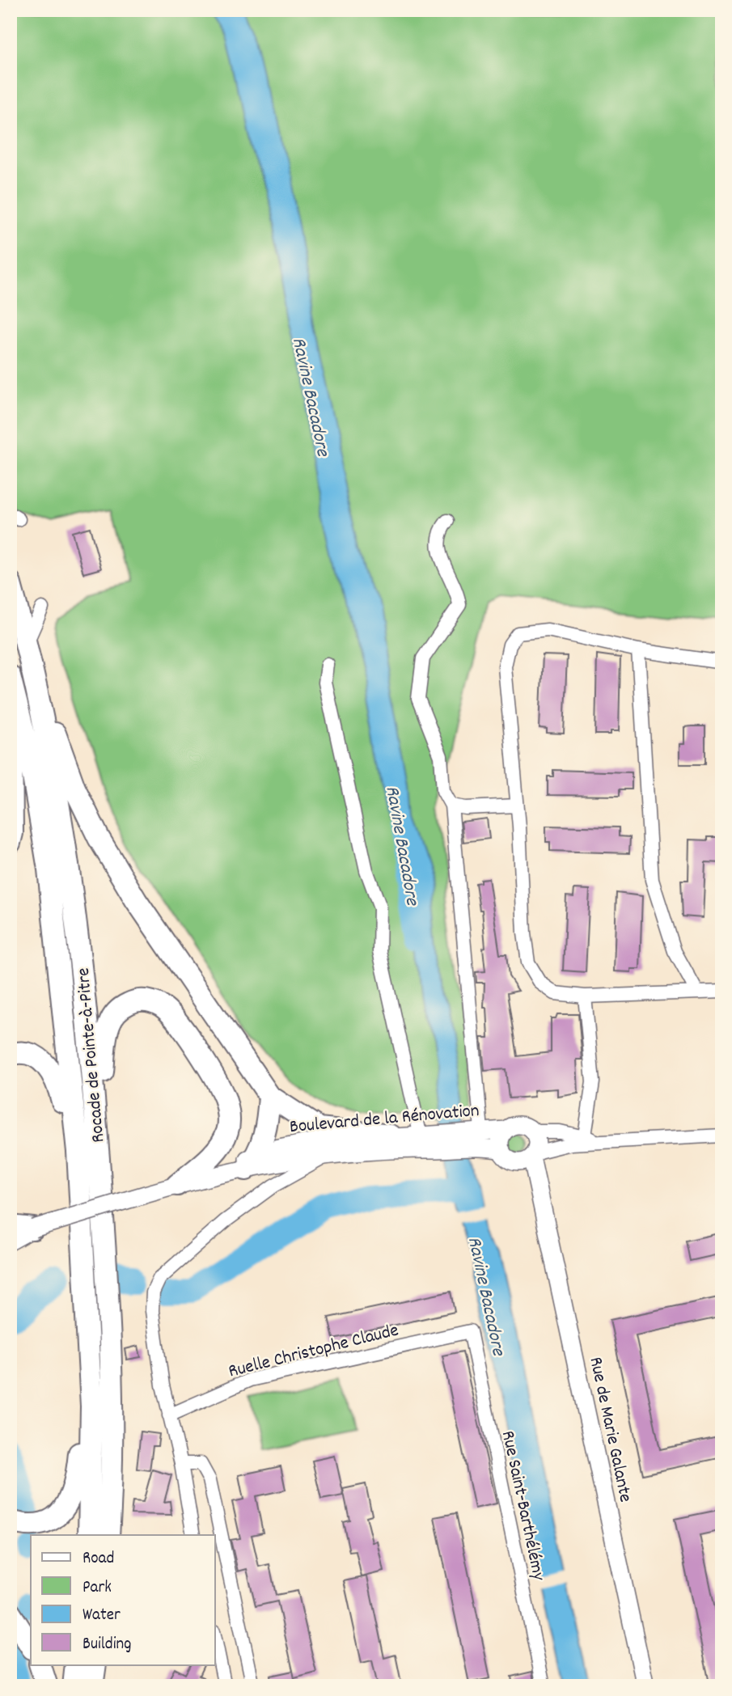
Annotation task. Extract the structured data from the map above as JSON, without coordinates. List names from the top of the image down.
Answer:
{
  "streets": {
    "highway": ["Rocade de Pointe-à-Pitre"],
    "main road": ["Boulevard de la Rénovation", "Rue de Marie Galante"],
    "street": ["Ruelle Christophe Claude", "Rue Saint-Barthélémy"]
  },
  "crossings": [
    ["Boulevard de la Rénovation", "Rue de Marie Galante"],
    ["Ruelle Christophe Claude", "Rue Saint-Barthélémy"]
  ],
  "water": ["Ravine Bacadore"],
  "legend": [
    "Road",
    "Park",
    "Water",
    "Building"
  ]
}
